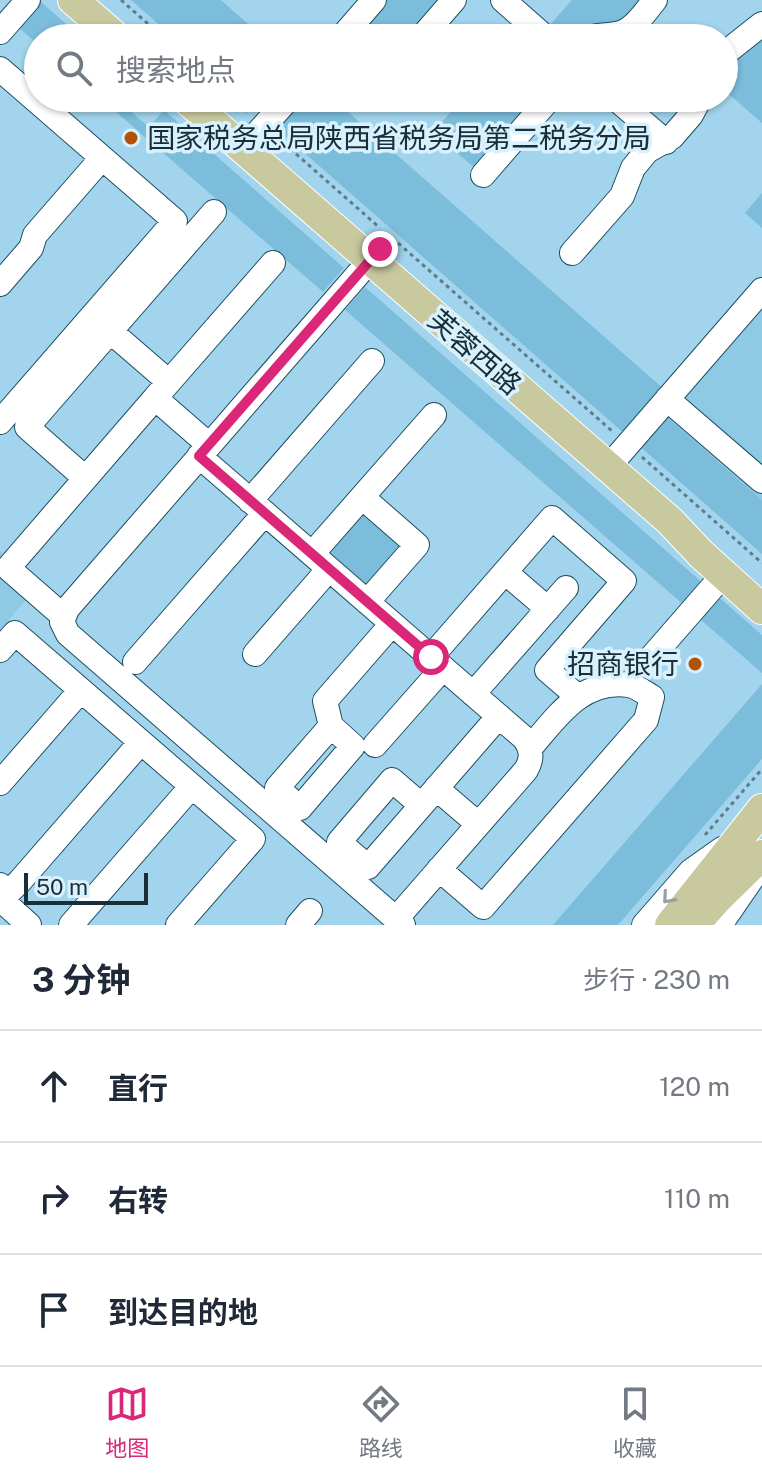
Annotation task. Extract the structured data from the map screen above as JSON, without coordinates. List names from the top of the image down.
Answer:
{
  "streets": {
    "main road": ["芙蓉西路"]
  },
  "places": ["国家税务总局陕西省税务局第二税务分局", "招商银行"],
  "scale_bar": "50 m",
  "page": {
    "search": "搜索地点",
    "scale": "50 m",
    "heading": ["3 分钟", "步行 · 230 m"],
    "list": [
      ["直行", "120 m"],
      ["右转", "110 m"],
      "到达目的地"
    ],
    "nav": ["地图", "路线", "收藏"]
  }
}
